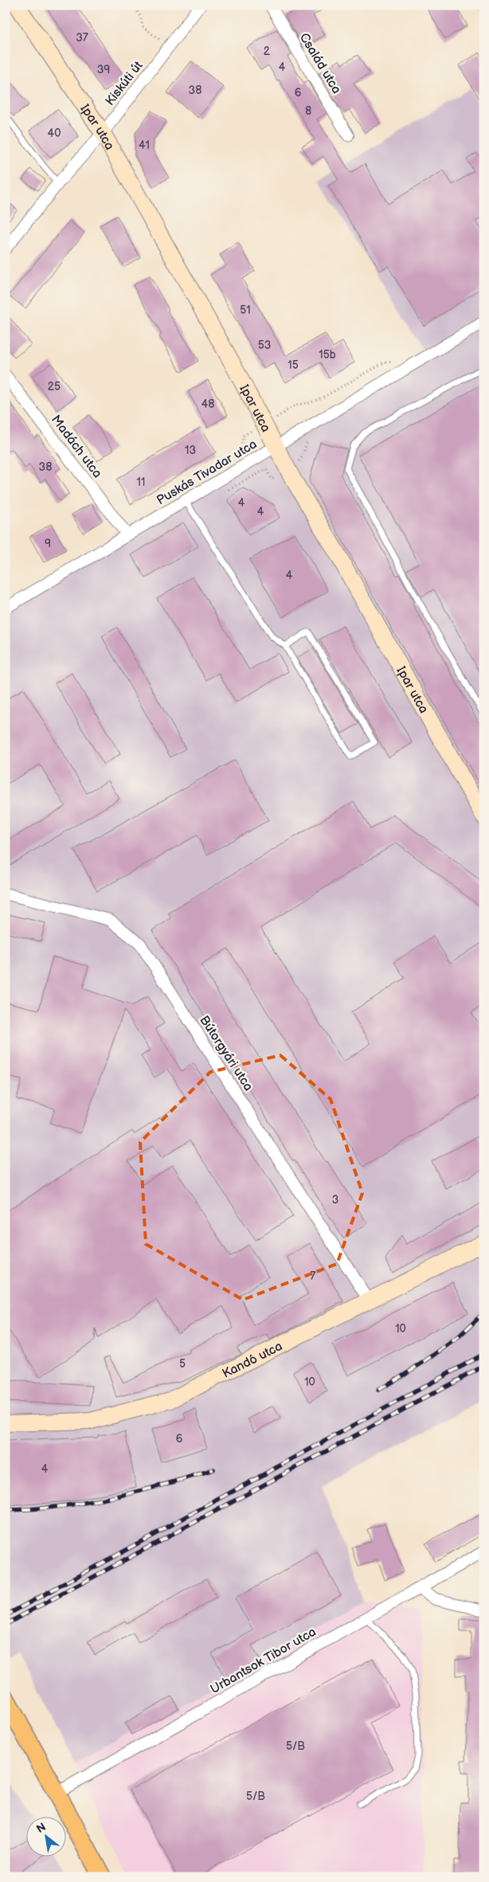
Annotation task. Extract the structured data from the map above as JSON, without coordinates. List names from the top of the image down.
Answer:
{
  "streets": {
    "street": [
      "Család utca",
      "Kiskúti út",
      "Ipar utca",
      "Madách utca",
      "Puskás Tivadar utca",
      "Bútorgyári utca",
      "Kandó utca",
      "Urbantsok Tibor utca"
    ]
  },
  "crossings": [
    ["Kiskúti út", "Ipar utca"],
    ["Ipar utca", "Puskás Tivadar utca"],
    ["Madách utca", "Puskás Tivadar utca"],
    ["Bútorgyári utca", "Kandó utca"]
  ],
  "house_numbers": [
    "37",
    "2",
    "4",
    "39",
    "38",
    "6",
    "8",
    "40",
    "41",
    "51",
    "53",
    "15b",
    "15",
    "25",
    "48",
    "13",
    "38",
    "11",
    "4",
    "4",
    "9",
    "4",
    "3",
    "7",
    "10",
    "5",
    "10",
    "6",
    "4",
    "5/B",
    "5/B"
  ],
  "north": "top left"
}
